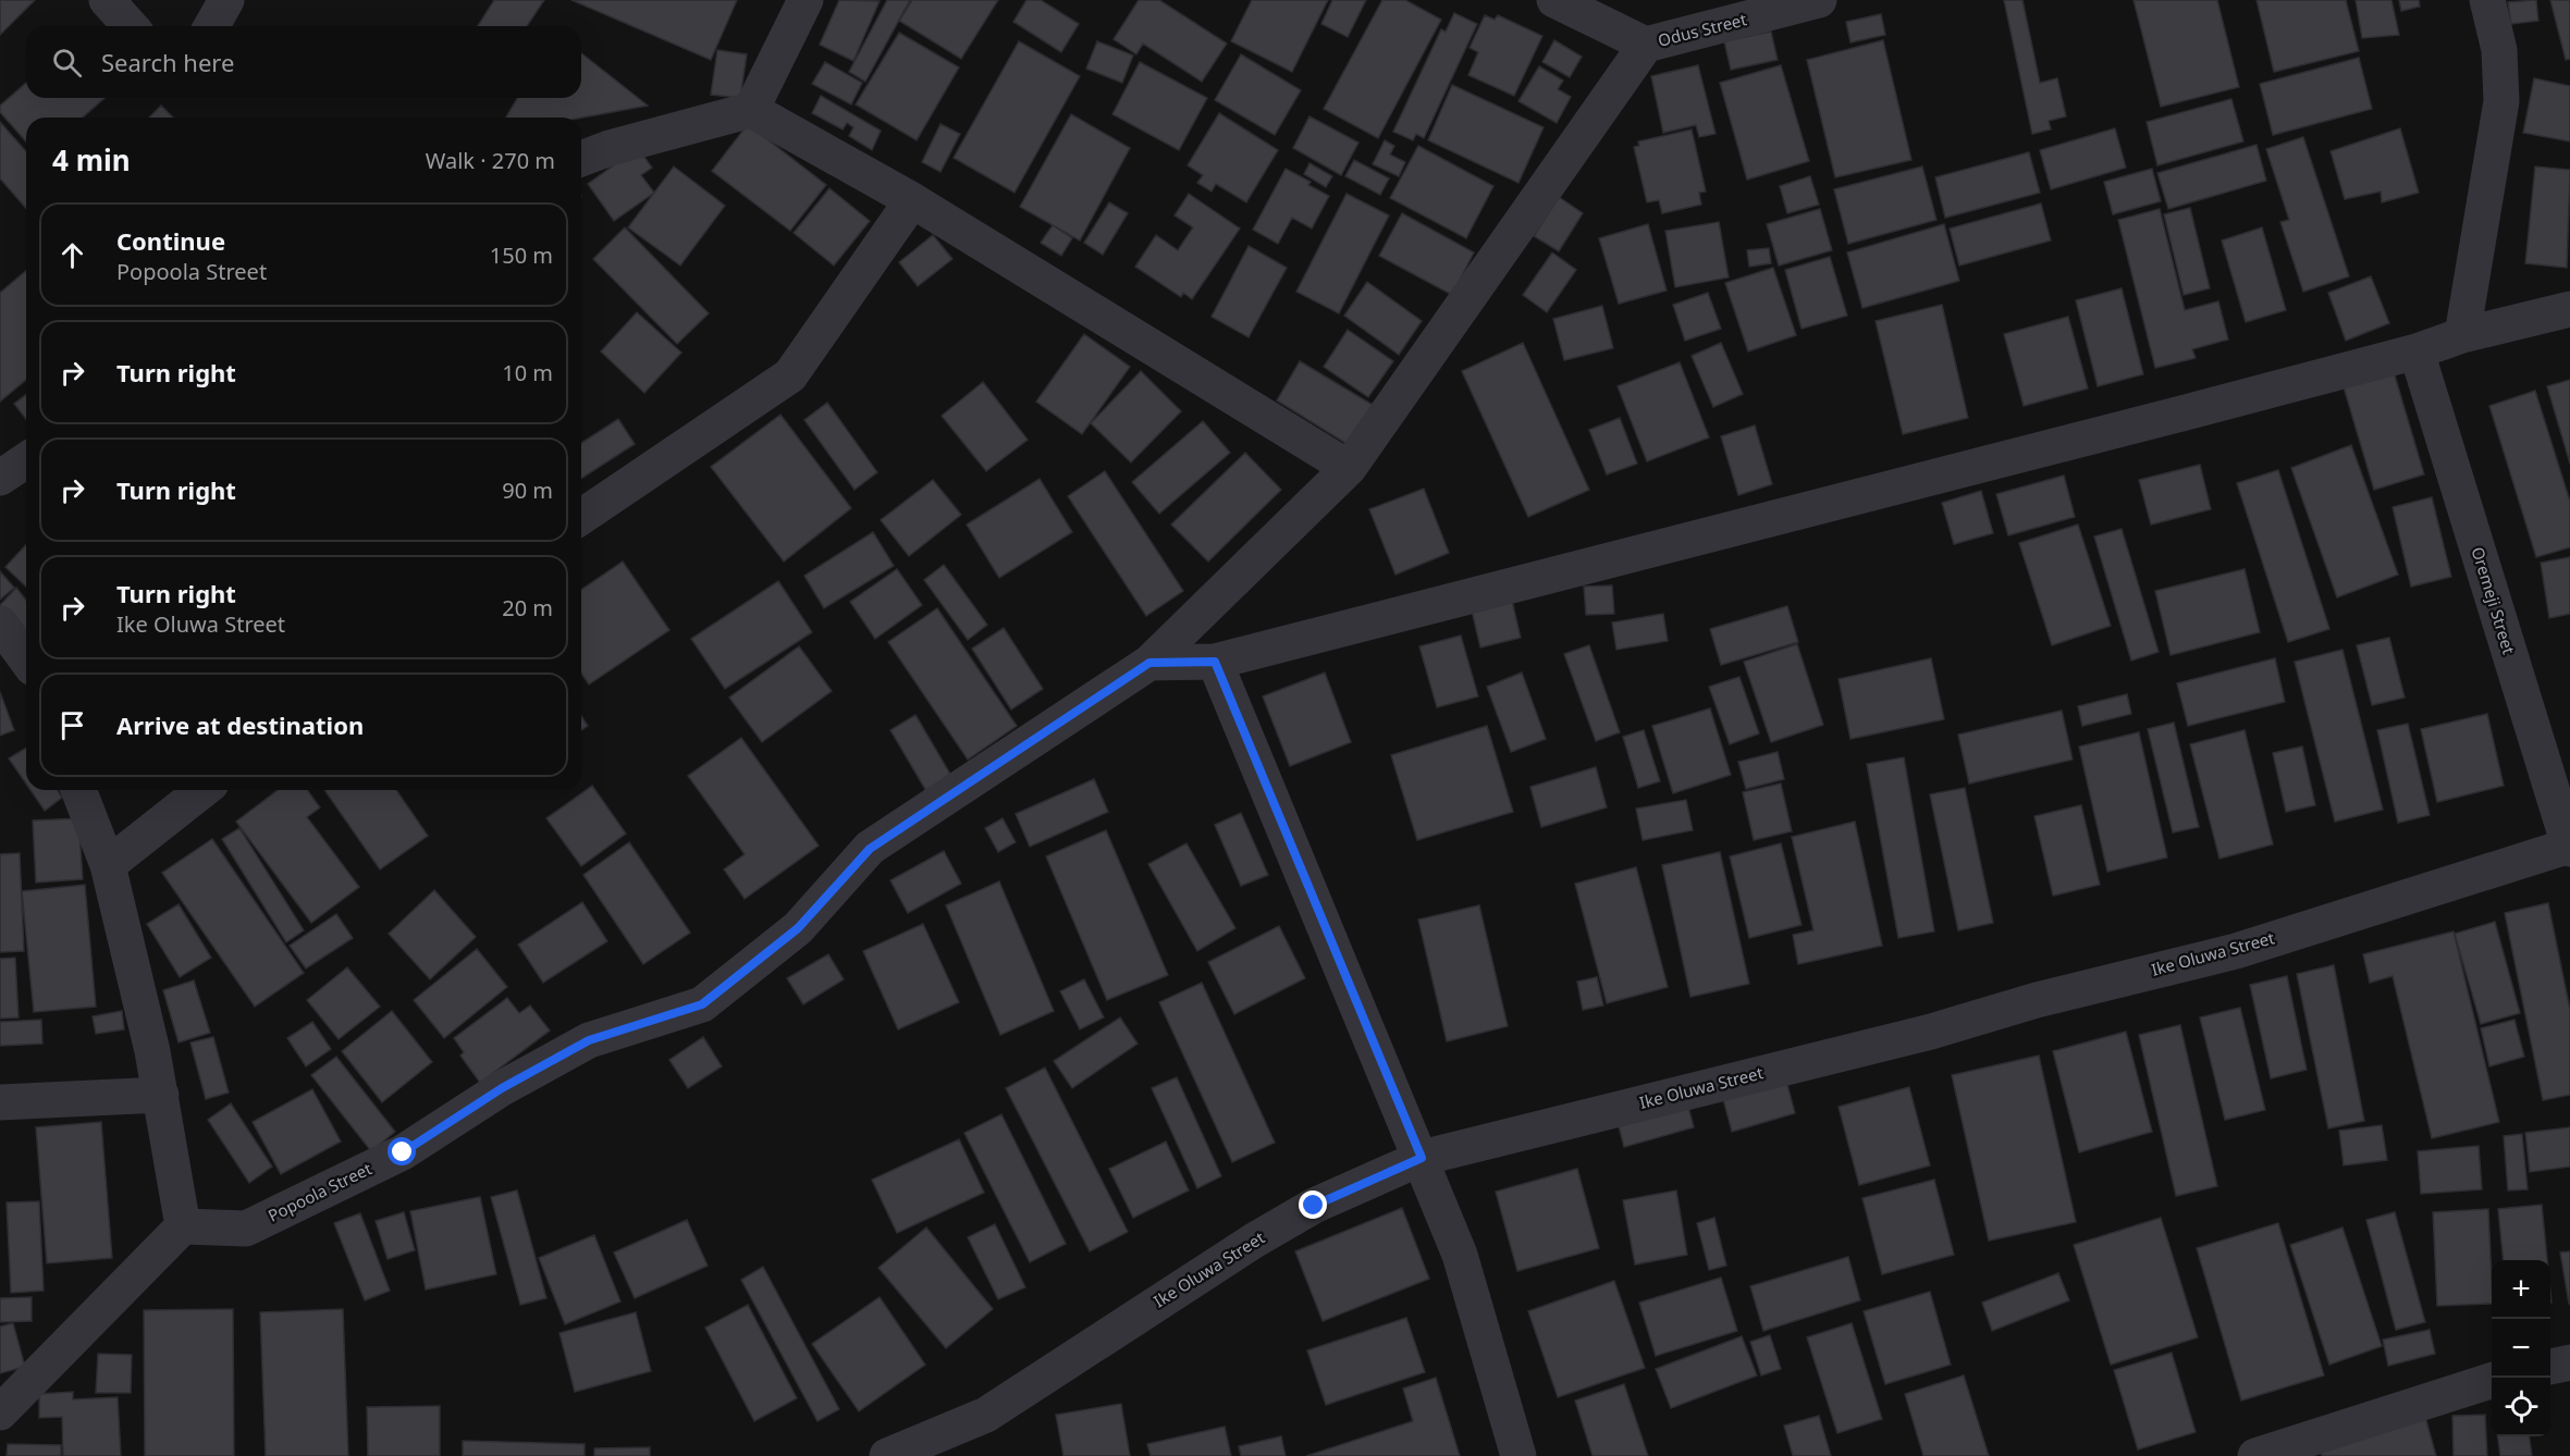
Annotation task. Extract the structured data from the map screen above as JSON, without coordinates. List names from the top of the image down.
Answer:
{
  "streets": {
    "street": [
      "Odus Street",
      "Oremeji Street",
      "Ike Oluwa Street",
      "Popoola Street"
    ]
  },
  "crossings": [
    ["Odus Street", "Popoola Street"],
    ["Oremeji Street", "Ike Oluwa Street"]
  ],
  "page": {
    "search": "Search here",
    "heading": ["4 min", "Walk · 270 m"],
    "list": [
      ["Continue", "Popoola Street", "150 m"],
      ["Turn right", "10 m"],
      ["Turn right", "90 m"],
      ["Turn right", "Ike Oluwa Street", "20 m"],
      "Arrive at destination"
    ],
    "map_buttons": ["+", "−"]
  }
}
